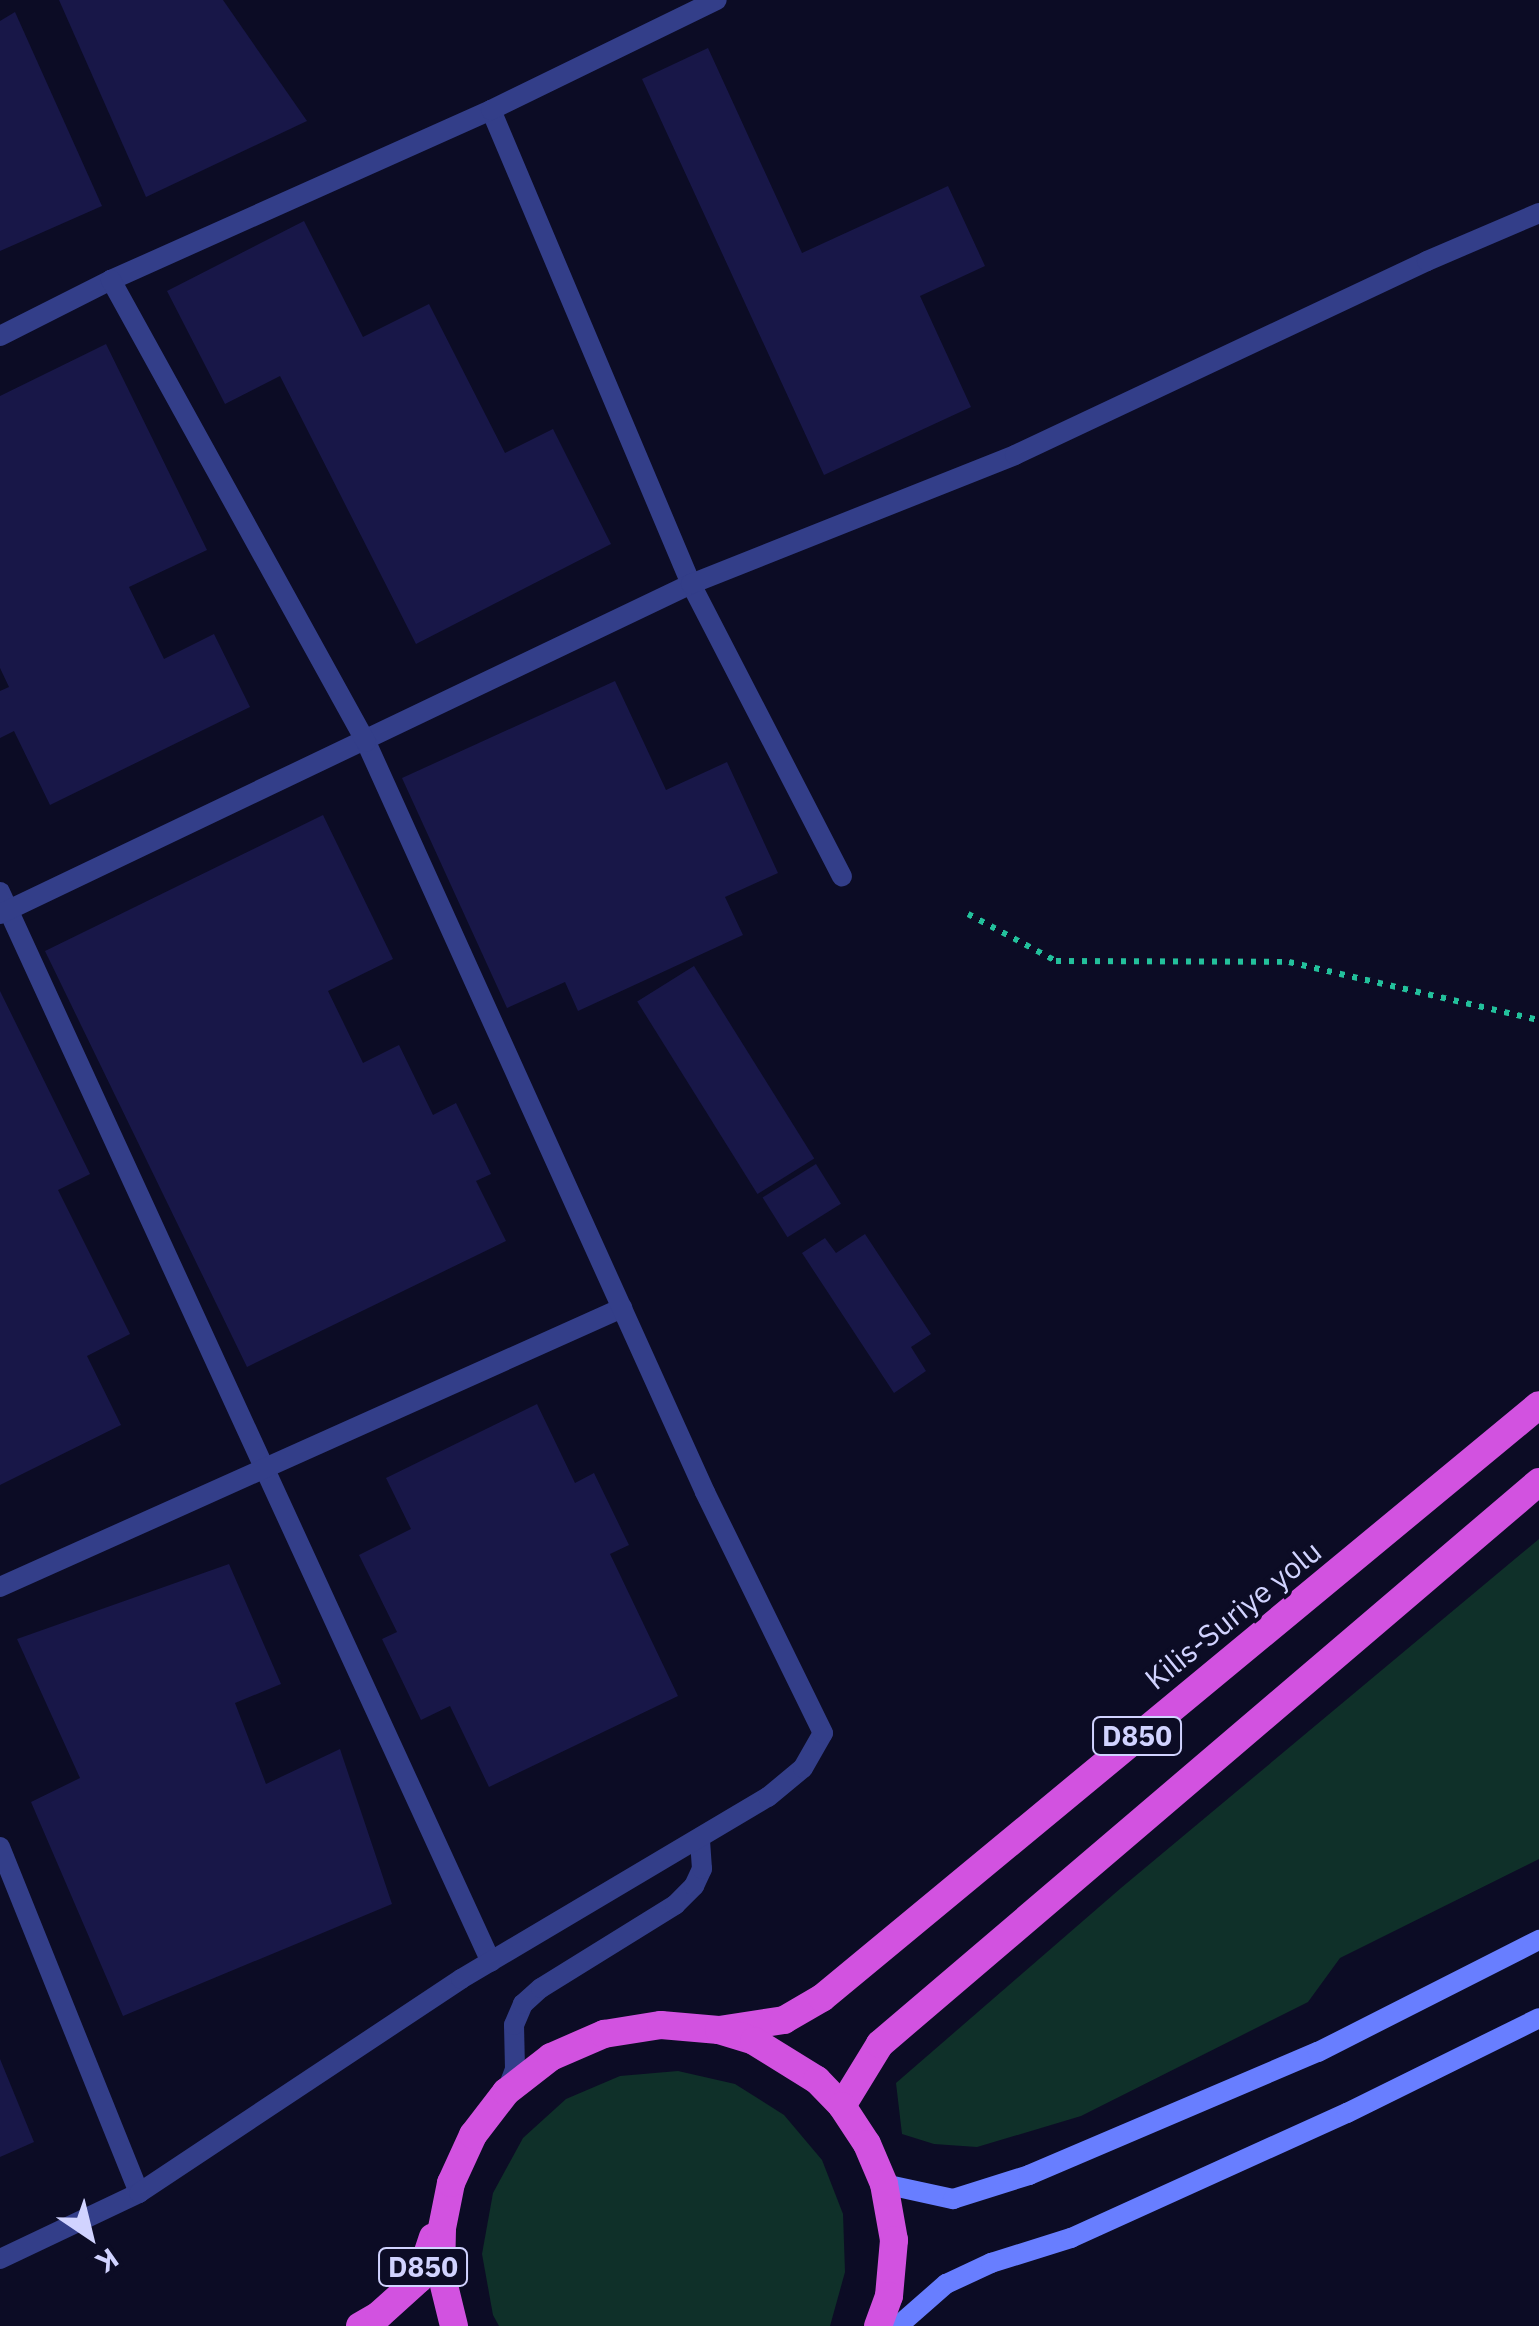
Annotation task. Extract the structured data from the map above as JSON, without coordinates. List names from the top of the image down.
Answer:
{
  "streets": {
    "highway": ["Kilis-Suriye yolu", "D850"]
  },
  "north": "bottom right"
}
